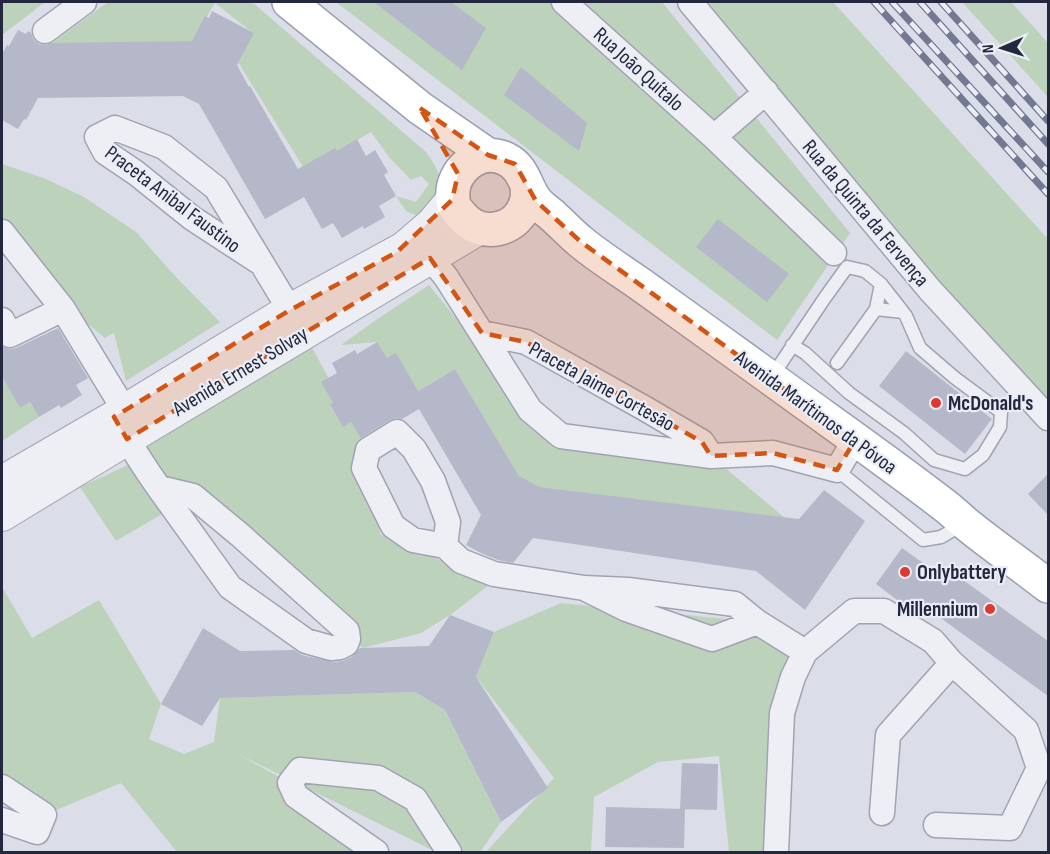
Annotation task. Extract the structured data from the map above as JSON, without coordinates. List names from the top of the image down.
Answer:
{
  "streets": {
    "main road": ["Avenida Marítimos da Póvoa"],
    "street": [
      "Rua João Quítalo",
      "Praceta Anibal Faustino",
      "Rua da Quinta da Fervença",
      "Avenida Ernest Solvay",
      "Praceta Jaime Cortesão"
    ]
  },
  "crossings": [
    ["Praceta Anibal Faustino", "Avenida Ernest Solvay"],
    ["Avenida Ernest Solvay", "Praceta Jaime Cortesão"],
    ["Avenida Ernest Solvay", "Avenida Marítimos da Póvoa"]
  ],
  "places": ["McDonald's", "Onlybattery", "Millennium"],
  "north": "left"
}
